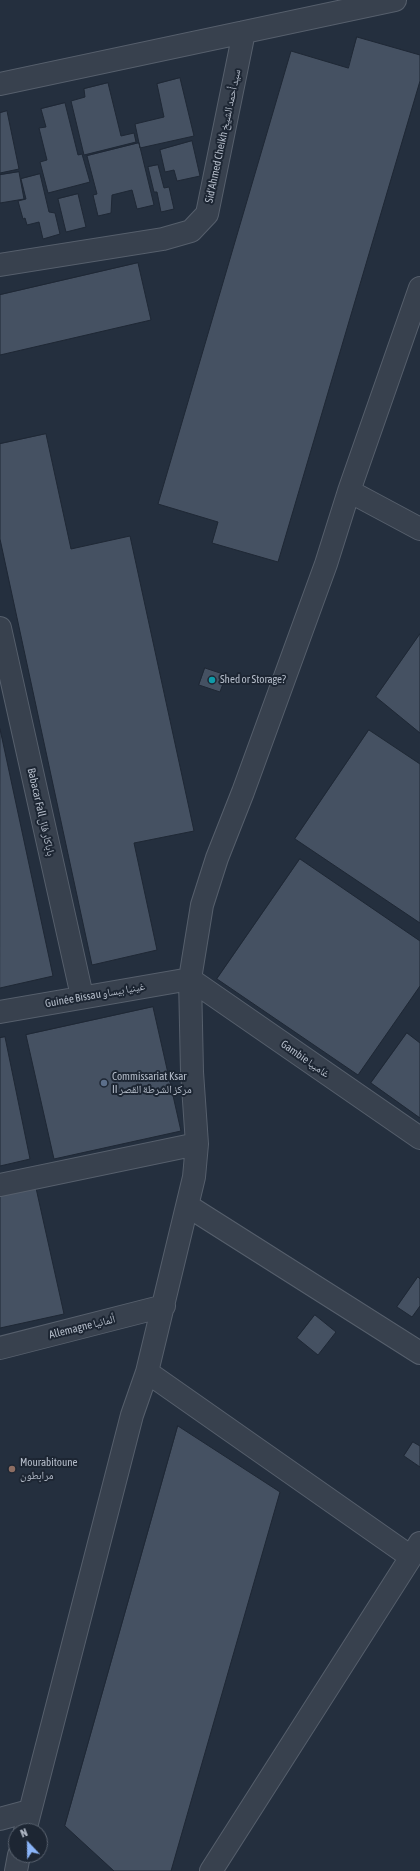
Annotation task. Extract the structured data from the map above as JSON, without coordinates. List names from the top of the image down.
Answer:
{
  "streets": {
    "street": [
      "Sid'Ahmed Cheikh سيد أحمد الشيخ",
      "Babacar Fall باباكار فال",
      "Guinée Bissau غينيا بيساو",
      "Gambie غامبيا",
      "Allemagne ألمانيا"
    ]
  },
  "crossings": [
    ["Babacar Fall باباكار فال", "Guinée Bissau غينيا بيساو"],
    ["Guinée Bissau غينيا بيساو", "Gambie غامبيا"]
  ],
  "places": ["Shed or Storage?", "Commissariat Ksar II مركز الشرطة القصر", "Mourabitoune مرابطون"],
  "north": "top"
}
